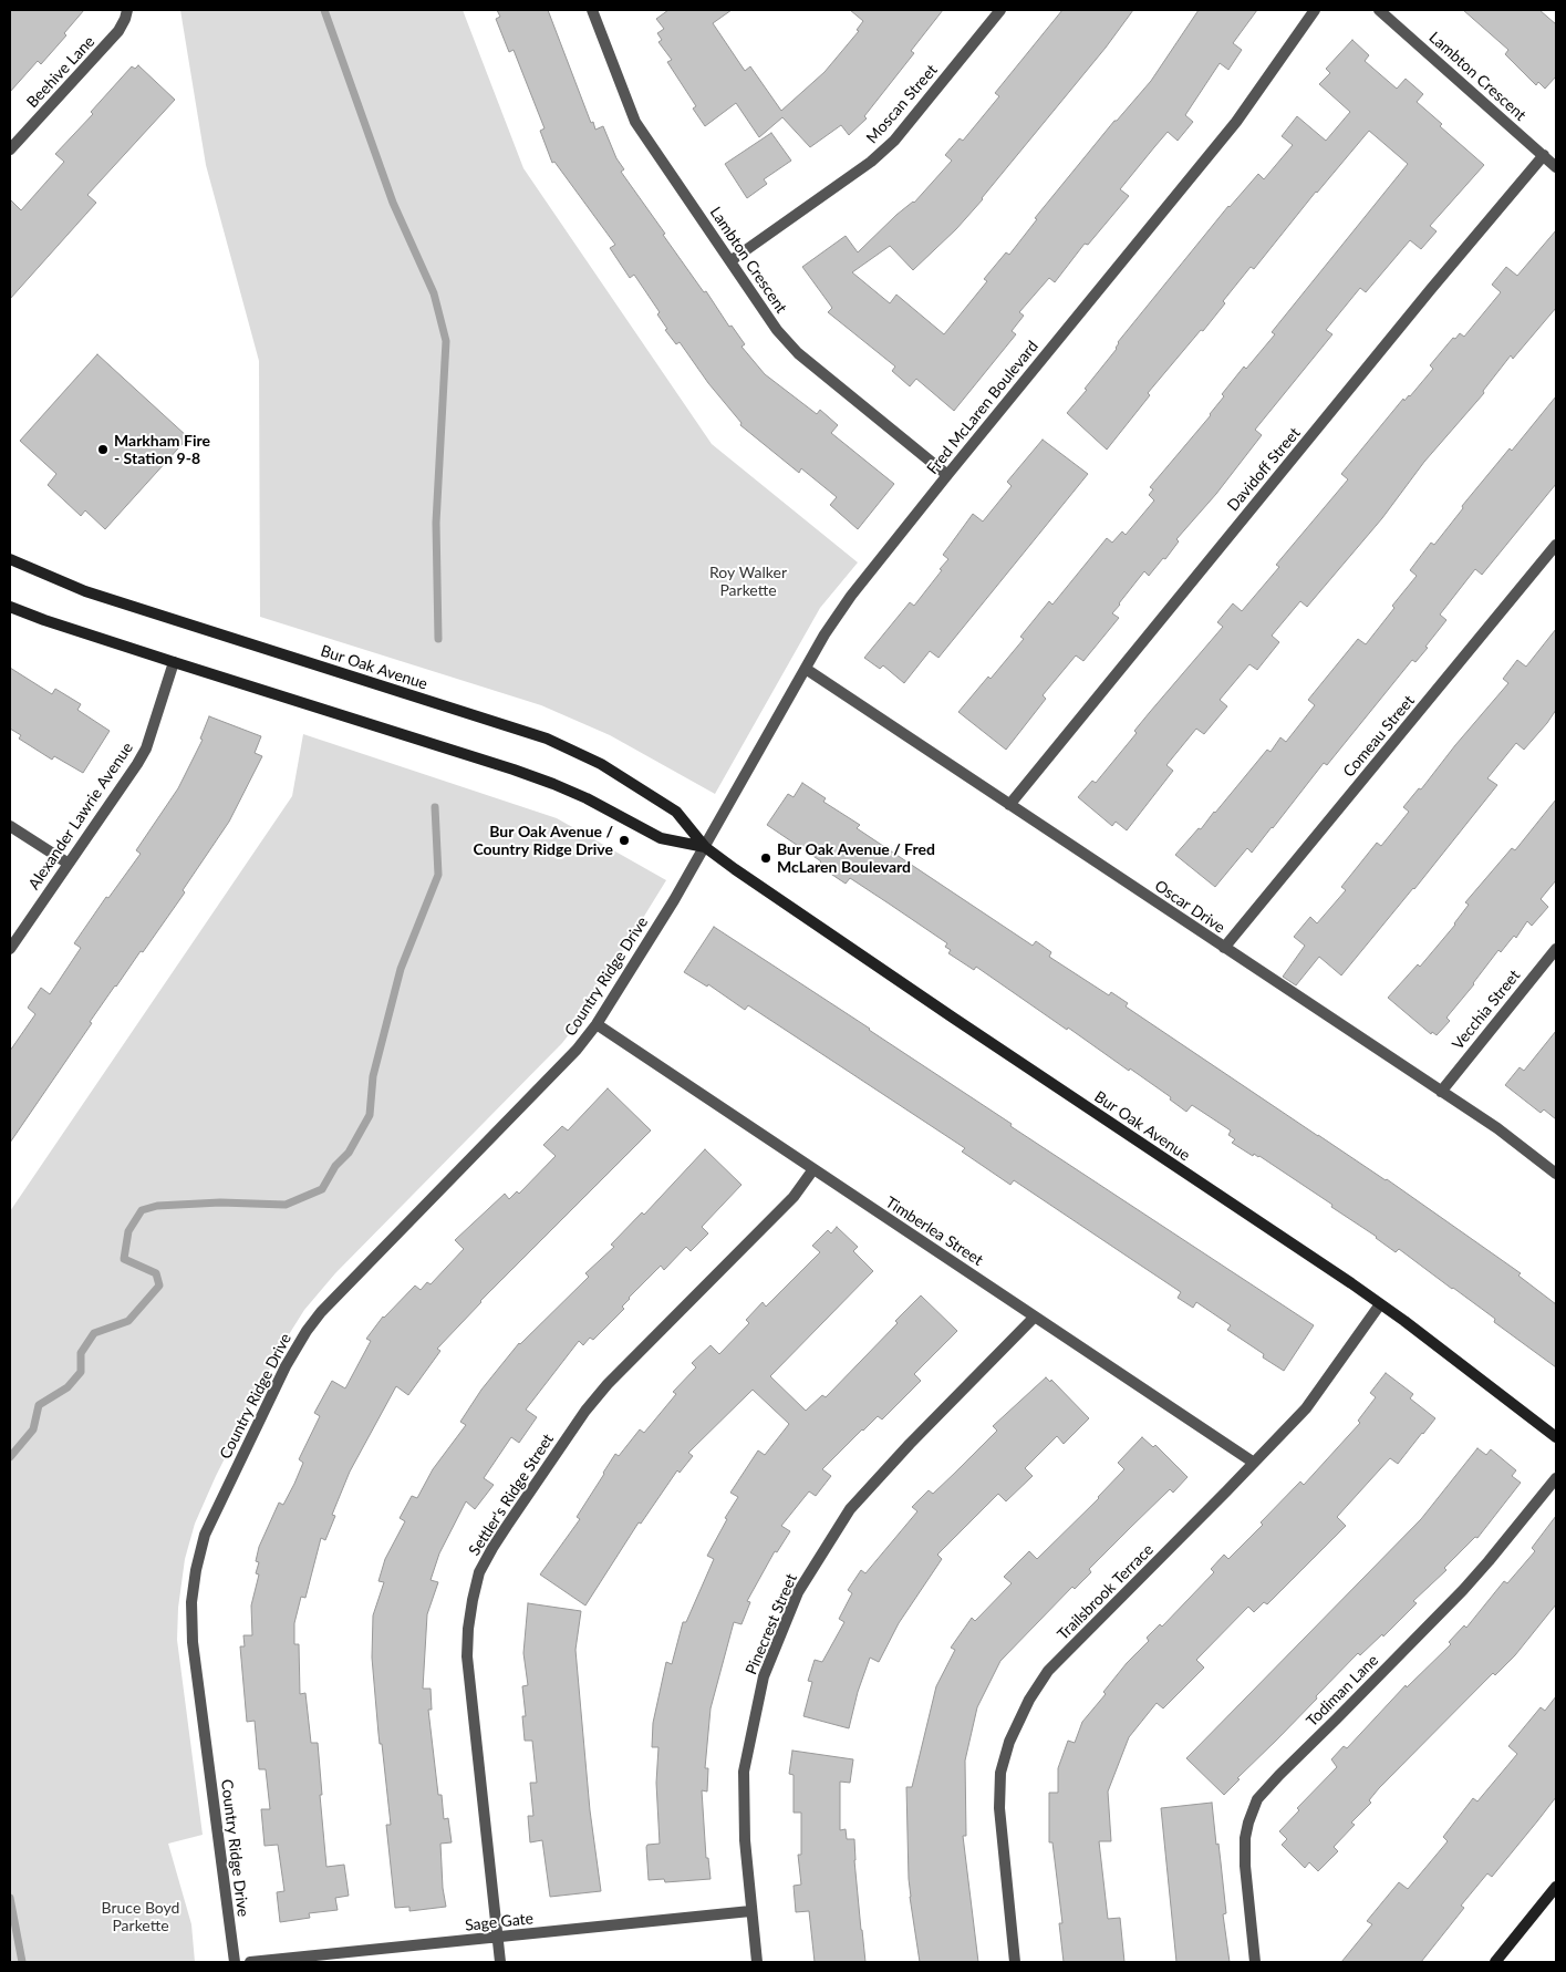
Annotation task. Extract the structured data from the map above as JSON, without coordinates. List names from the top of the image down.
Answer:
{
  "streets": {
    "street": [
      "Beehive Lane",
      "Lambton Crescent",
      "Moscan Street",
      "Fred McLaren Boulevard",
      "Davidoff Street",
      "Bur Oak Avenue",
      "Comeau Street",
      "Alexander Lawrie Avenue",
      "Oscar Drive",
      "Country Ridge Drive",
      "Vecchia Street",
      "Timberlea Street",
      "Settler's Ridge Street",
      "Trailsbrook Terrace",
      "Pinecrest Street",
      "Todiman Lane",
      "Sage Gate"
    ]
  },
  "crossings": [
    ["Lambton Crescent", "Moscan Street"],
    ["Lambton Crescent", "Fred McLaren Boulevard"],
    ["Lambton Crescent", "Davidoff Street"],
    ["Fred McLaren Boulevard", "Bur Oak Avenue"],
    ["Fred McLaren Boulevard", "Oscar Drive"],
    ["Fred McLaren Boulevard", "Country Ridge Drive"],
    ["Davidoff Street", "Oscar Drive"],
    ["Bur Oak Avenue", "Alexander Lawrie Avenue"],
    ["Bur Oak Avenue", "Country Ridge Drive"],
    ["Bur Oak Avenue", "Trailsbrook Terrace"],
    ["Comeau Street", "Oscar Drive"],
    ["Oscar Drive", "Vecchia Street"],
    ["Country Ridge Drive", "Timberlea Street"],
    ["Timberlea Street", "Settler's Ridge Street"],
    ["Timberlea Street", "Trailsbrook Terrace"],
    ["Timberlea Street", "Pinecrest Street"],
    ["Settler's Ridge Street", "Sage Gate"],
    ["Pinecrest Street", "Sage Gate"]
  ],
  "parks": ["Roy Walker Parkette", "Bruce Boyd Parkette"],
  "places": ["Markham Fire - Station 9-8", "Bur Oak Avenue / Country Ridge Drive", "Bur Oak Avenue / Fred McLaren Boulevard"]
}
